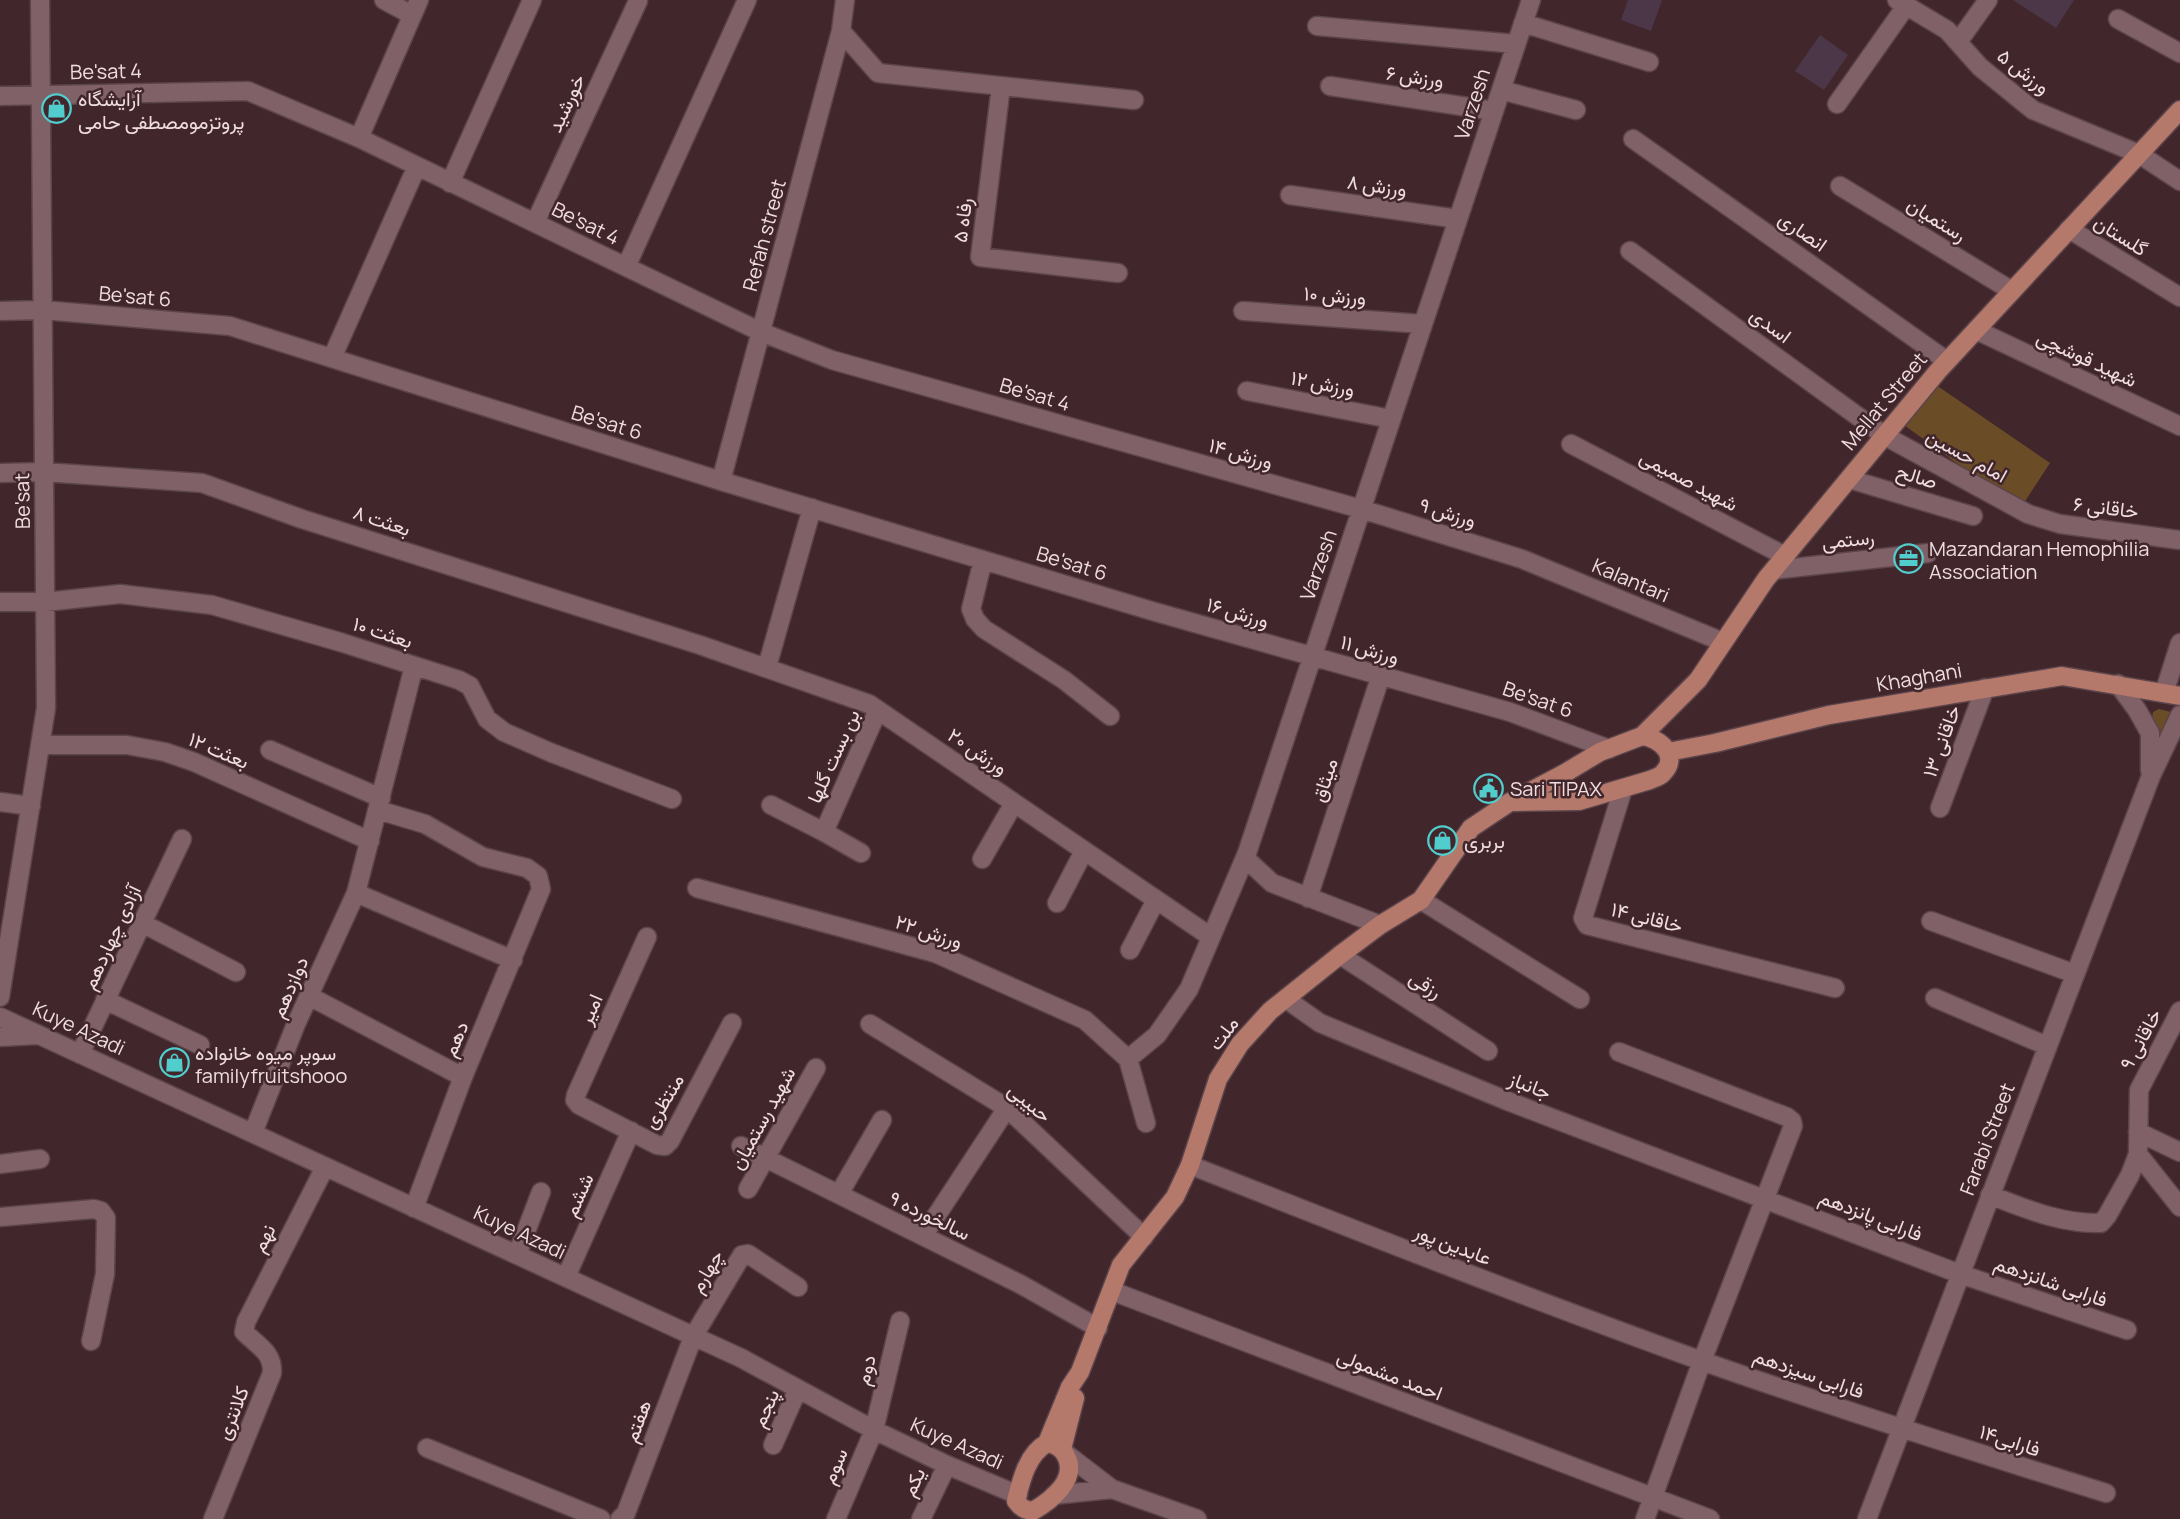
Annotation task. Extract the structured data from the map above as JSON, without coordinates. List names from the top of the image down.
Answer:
{
  "streets": {
    "main road": ["Mellat Street", "Khaghani", "ملت"],
    "street": [
      "Be'sat 4",
      "ورزش ۵",
      "ورزش ۶",
      "خورشید",
      "Varzesh",
      "ورزش ۸",
      "رستمیان",
      "رفاه ۵",
      "انصاری",
      "Refah street",
      "گلستان",
      "ورزش ۱۰",
      "Be'sat 6",
      "اسدی",
      "شهید قوشچی",
      "ورزش ۱۲",
      "ورزش ۱۴",
      "امام حسین",
      "صالح",
      "شهید صمیمی",
      "Be'sat",
      "خاقانی ۶",
      "ورزش ۹",
      "بعثت ٨",
      "رستمی",
      "Kalantari",
      "ورزش ۱۶",
      "بعثت ۱۰",
      "ورزش ۱۱",
      "خاقانی ۱۳",
      "بعثت ۱۲",
      "ورزش ۲۰",
      "بن بست گلها",
      "میثاق",
      "خاقانی ۱۴",
      "ورزش ۲۲",
      "آزادی چهاردهم",
      "رزقی",
      "دوازدهم",
      "امیر",
      "Kuye Azadi",
      "دهم",
      "خاقانی ٩",
      "جانباز",
      "منتظری",
      "حبیبی",
      "شهید رستمیان",
      "Farabi Street",
      "ششم",
      "سالخورده ۹",
      "فارابی پانزدهم",
      "نهم",
      "عابدین پور",
      "چهارم",
      "فارابی شانزدهم",
      "دوم",
      "فارابی سیزدهم",
      "احمد مشمولی",
      "پنجم",
      "کلانتری",
      "هفتم",
      "فارابی۱۴‌",
      "سوم",
      "یکم"
    ]
  },
  "crossings": [
    ["Be'sat 4", "خورشید"],
    ["Be'sat 4", "Refah street"],
    ["Be'sat 4", "ورزش ۱۴"],
    ["Be'sat 4", "Be'sat"],
    ["ورزش ۵", "Mellat Street"],
    ["ورزش ۶", "Varzesh"],
    ["Varzesh", "ورزش ۸"],
    ["Varzesh", "ورزش ۱۰"],
    ["Varzesh", "ورزش ۱۲"],
    ["Varzesh", "ورزش ۱۴"],
    ["Varzesh", "ورزش ۹"],
    ["Varzesh", "ورزش ۱۶"],
    ["Varzesh", "ورزش ۱۱"],
    ["Varzesh", "ورزش ۲۰"],
    ["Varzesh", "ورزش ۲۲"],
    ["رستمیان", "Mellat Street"],
    ["انصاری", "Mellat Street"],
    ["Refah street", "Be'sat 6"],
    ["گلستان", "Mellat Street"],
    ["Be'sat 6", "Be'sat"],
    ["Be'sat 6", "ورزش ۱۶"],
    ["Be'sat 6", "ورزش ۱۱"],
    ["Be'sat 6", "ملت"],
    ["اسدی", "Mellat Street"],
    ["اسدی", "امام حسین"],
    ["شهید قوشچی", "Mellat Street"],
    ["Mellat Street", "امام حسین"],
    ["Mellat Street", "صالح"],
    ["Mellat Street", "شهید صمیمی"],
    ["Mellat Street", "رستمی"],
    ["Mellat Street", "Kalantari"],
    ["Mellat Street", "ملت"],
    ["ورزش ۱۴", "ورزش ۹"],
    ["امام حسین", "خاقانی ۶"],
    ["شهید صمیمی", "رستمی"],
    ["Be'sat", "بعثت ٨"],
    ["Be'sat", "بعثت ۱۰"],
    ["Be'sat", "بعثت ۱۲"],
    ["ورزش ۹", "Kalantari"],
    ["بعثت ٨", "ورزش ۲۰"],
    ["ورزش ۱۶", "ورزش ۱۱"],
    ["بعثت ۱۰", "دوازدهم"],
    ["ورزش ۱۱", "میثاق"],
    ["Khaghani", "خاقانی ۱۳"],
    ["Khaghani", "Farabi Street"],
    ["بعثت ۱۲", "دوازدهم"],
    ["ورزش ۲۰", "بن بست گلها"],
    ["آزادی چهاردهم", "Kuye Azadi"],
    ["رزقی", "ملت"],
    ["دوازدهم", "Kuye Azadi"],
    ["دوازدهم", "دهم"],
    ["امیر", "منتظری"],
    ["Kuye Azadi", "دهم"],
    ["Kuye Azadi", "ششم"],
    ["Kuye Azadi", "نهم"],
    ["Kuye Azadi", "چهارم"],
    ["Kuye Azadi", "دوم"],
    ["Kuye Azadi", "پنجم"],
    ["Kuye Azadi", "هفتم"],
    ["Kuye Azadi", "سوم"],
    ["Kuye Azadi", "یکم"],
    ["ملت", "جانباز"],
    ["ملت", "حبیبی"],
    ["ملت", "سالخورده ۹"],
    ["ملت", "عابدین پور"],
    ["ملت", "احمد مشمولی"],
    ["خاقانی ٩", "Farabi Street"],
    ["جانباز", "فارابی پانزدهم"],
    ["منتظری", "ششم"],
    ["شهید رستمیان", "سالخورده ۹"],
    ["Farabi Street", "فارابی پانزدهم"],
    ["Farabi Street", "فارابی شانزدهم"],
    ["Farabi Street", "فارابی سیزدهم"],
    ["Farabi Street", "فارابی۱۴‌"],
    ["فارابی پانزدهم", "فارابی شانزدهم"],
    ["نهم", "کلانتری"],
    ["عابدین پور", "فارابی سیزدهم"],
    ["چهارم", "هفتم"],
    ["دوم", "سوم"],
    ["فارابی سیزدهم", "فارابی۱۴‌"]
  ],
  "places": {
    "shop": ["آرایشگاه پروتزمومصطفی حامی", "بربری", "سوپر میوه خانواده familyfruitshooo"],
    "office": ["Mazandaran Hemophilia Association"],
    "public building": ["Sari TIPAX"]
  }
}
